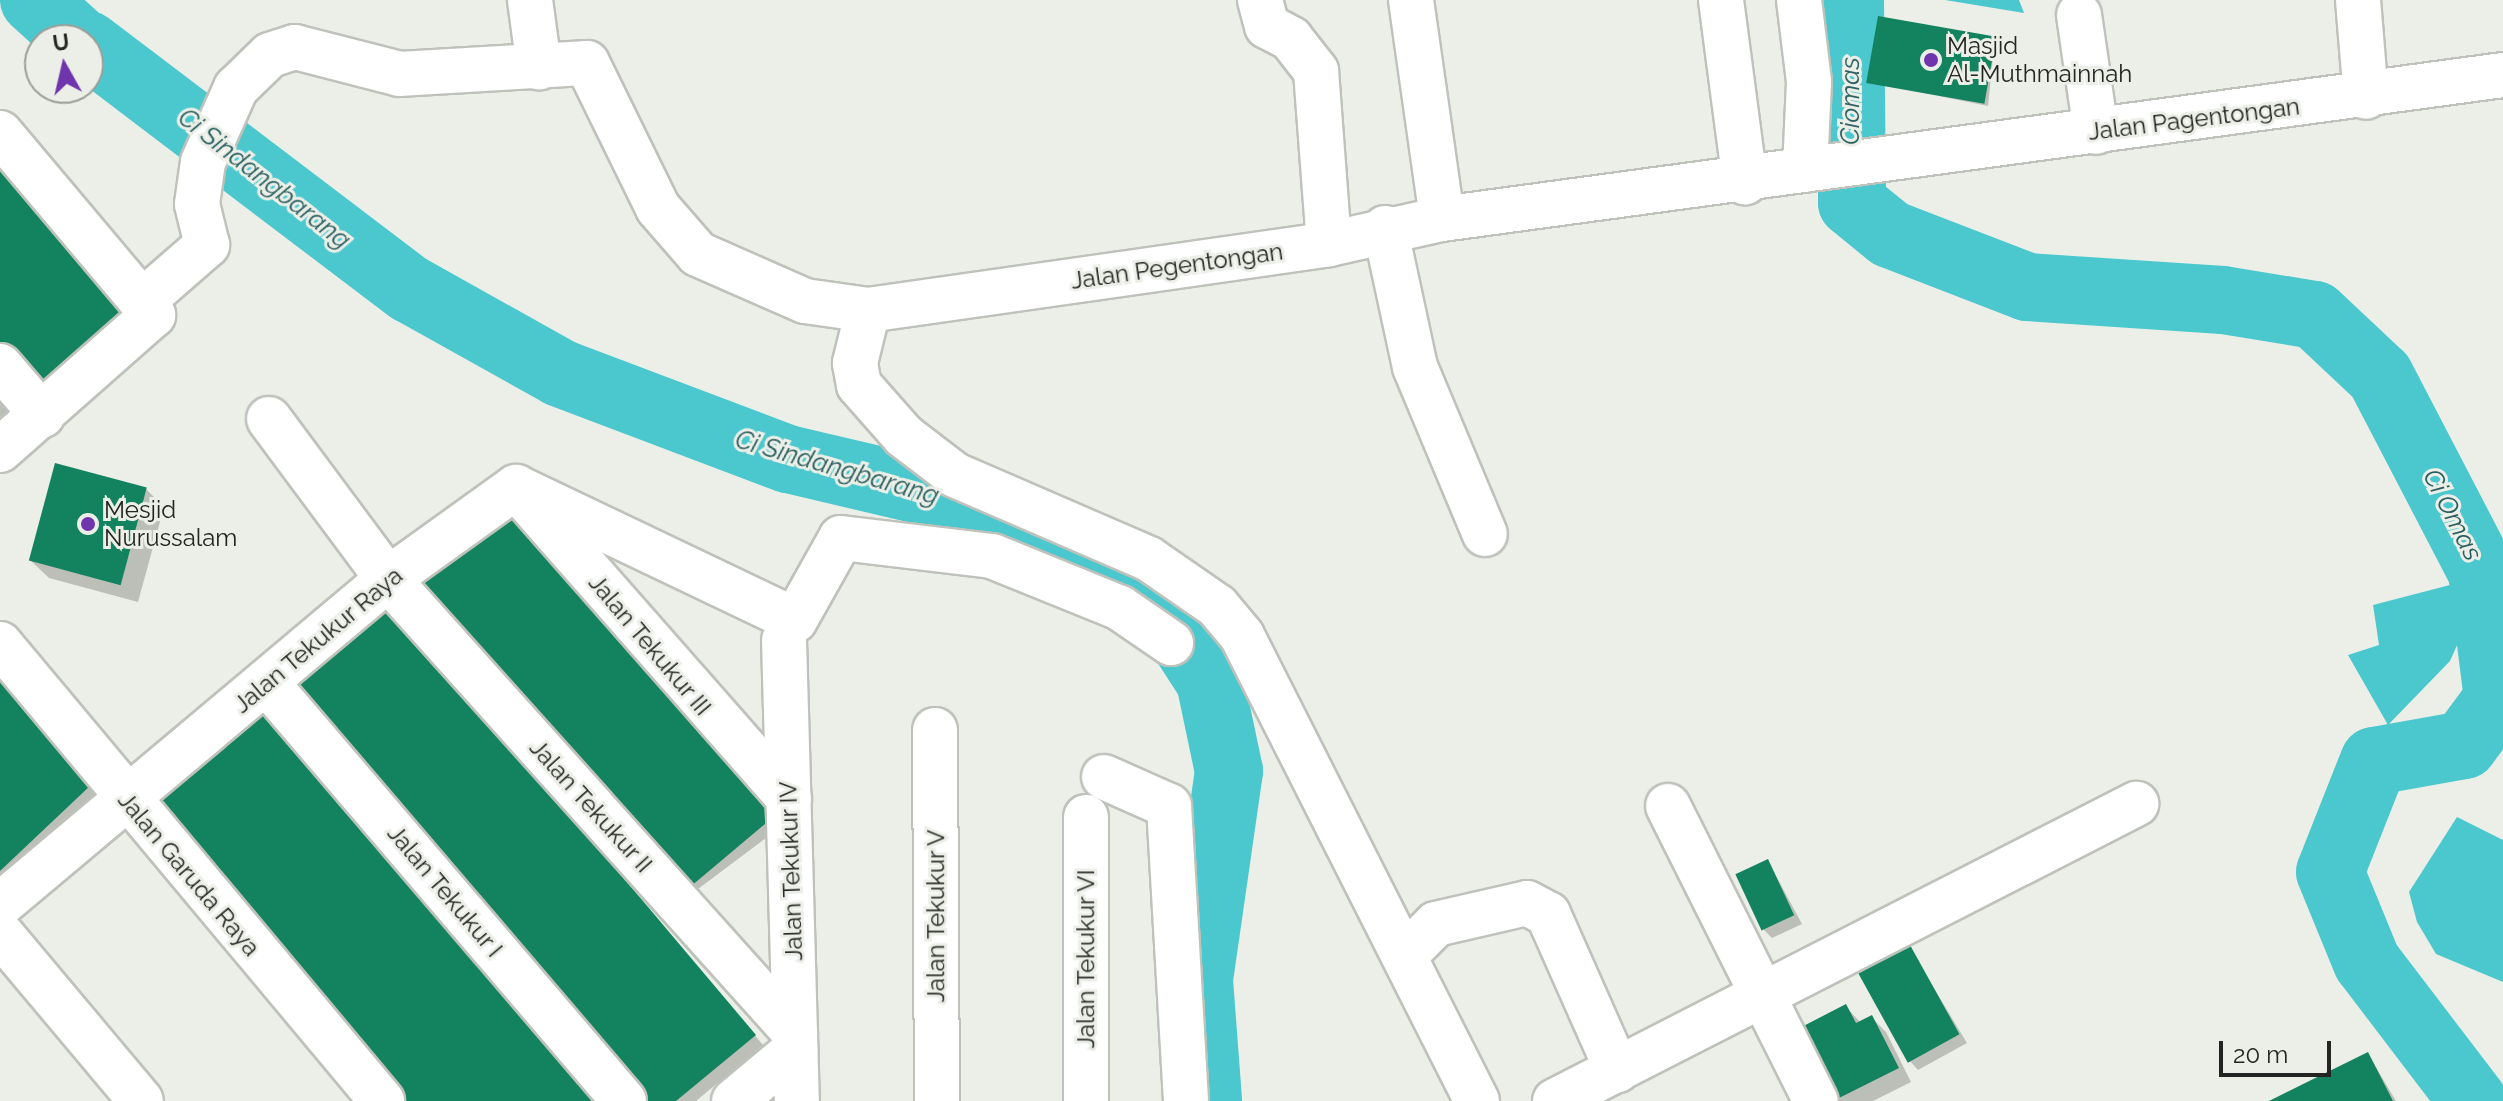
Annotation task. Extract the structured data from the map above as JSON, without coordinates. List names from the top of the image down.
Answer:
{
  "streets": {
    "street": [
      "Jalan Pagentongan",
      "Jalan Pegentongan",
      "Jalan Tekukur Raya",
      "Jalan Tekukur III",
      "Jalan Tekukur II",
      "Jalan Tekukur IV",
      "Jalan Garuda Raya",
      "Jalan Tekukur I",
      "Jalan Tekukur V",
      "Jalan Tekukur VI"
    ]
  },
  "crossings": [
    ["Jalan Pagentongan", "Jalan Pegentongan"],
    ["Jalan Tekukur Raya", "Jalan Tekukur III"],
    ["Jalan Tekukur Raya", "Jalan Tekukur II"],
    ["Jalan Tekukur Raya", "Jalan Garuda Raya"],
    ["Jalan Tekukur Raya", "Jalan Tekukur I"],
    ["Jalan Tekukur III", "Jalan Tekukur IV"],
    ["Jalan Tekukur II", "Jalan Tekukur IV"]
  ],
  "water": ["Ciomas", "Ci Sindangbarang", "Ci Omas"],
  "places": ["Masjid Al-Muthmainnah", "Mesjid Nurussalam"],
  "scale_bar": "20 m",
  "north": "top"
}
